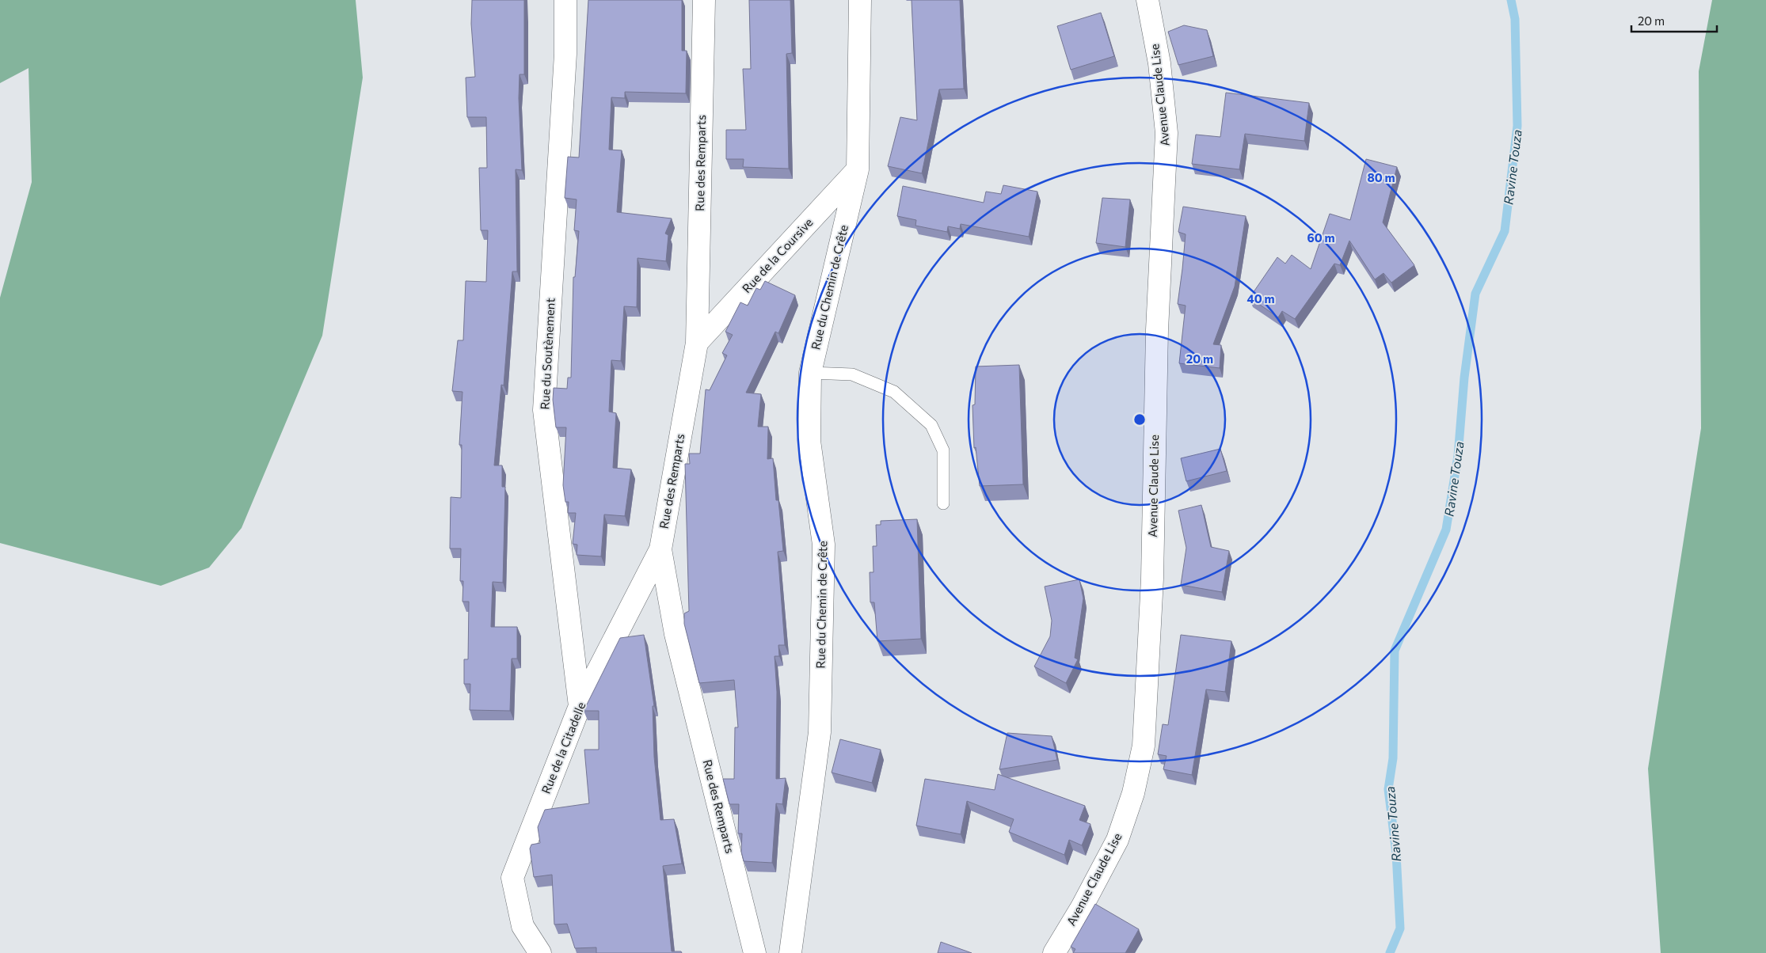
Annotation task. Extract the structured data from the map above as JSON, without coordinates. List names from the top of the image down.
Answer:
{
  "streets": {
    "street": [
      "Avenue Claude Lise",
      "Rue des Remparts",
      "Rue de la Coursive",
      "Rue du Chemin de Crête",
      "Rue du Soutènement",
      "Rue de la Citadelle"
    ]
  },
  "crossings": [
    ["Rue des Remparts", "Rue de la Coursive"],
    ["Rue des Remparts", "Rue de la Citadelle"],
    ["Rue de la Coursive", "Rue du Chemin de Crête"],
    ["Rue du Soutènement", "Rue de la Citadelle"]
  ],
  "water": ["Ravine Touza"],
  "scale_bar": "20 m",
  "rings": [
    "80 m",
    "60 m",
    "40 m",
    "20 m"
  ]
}
